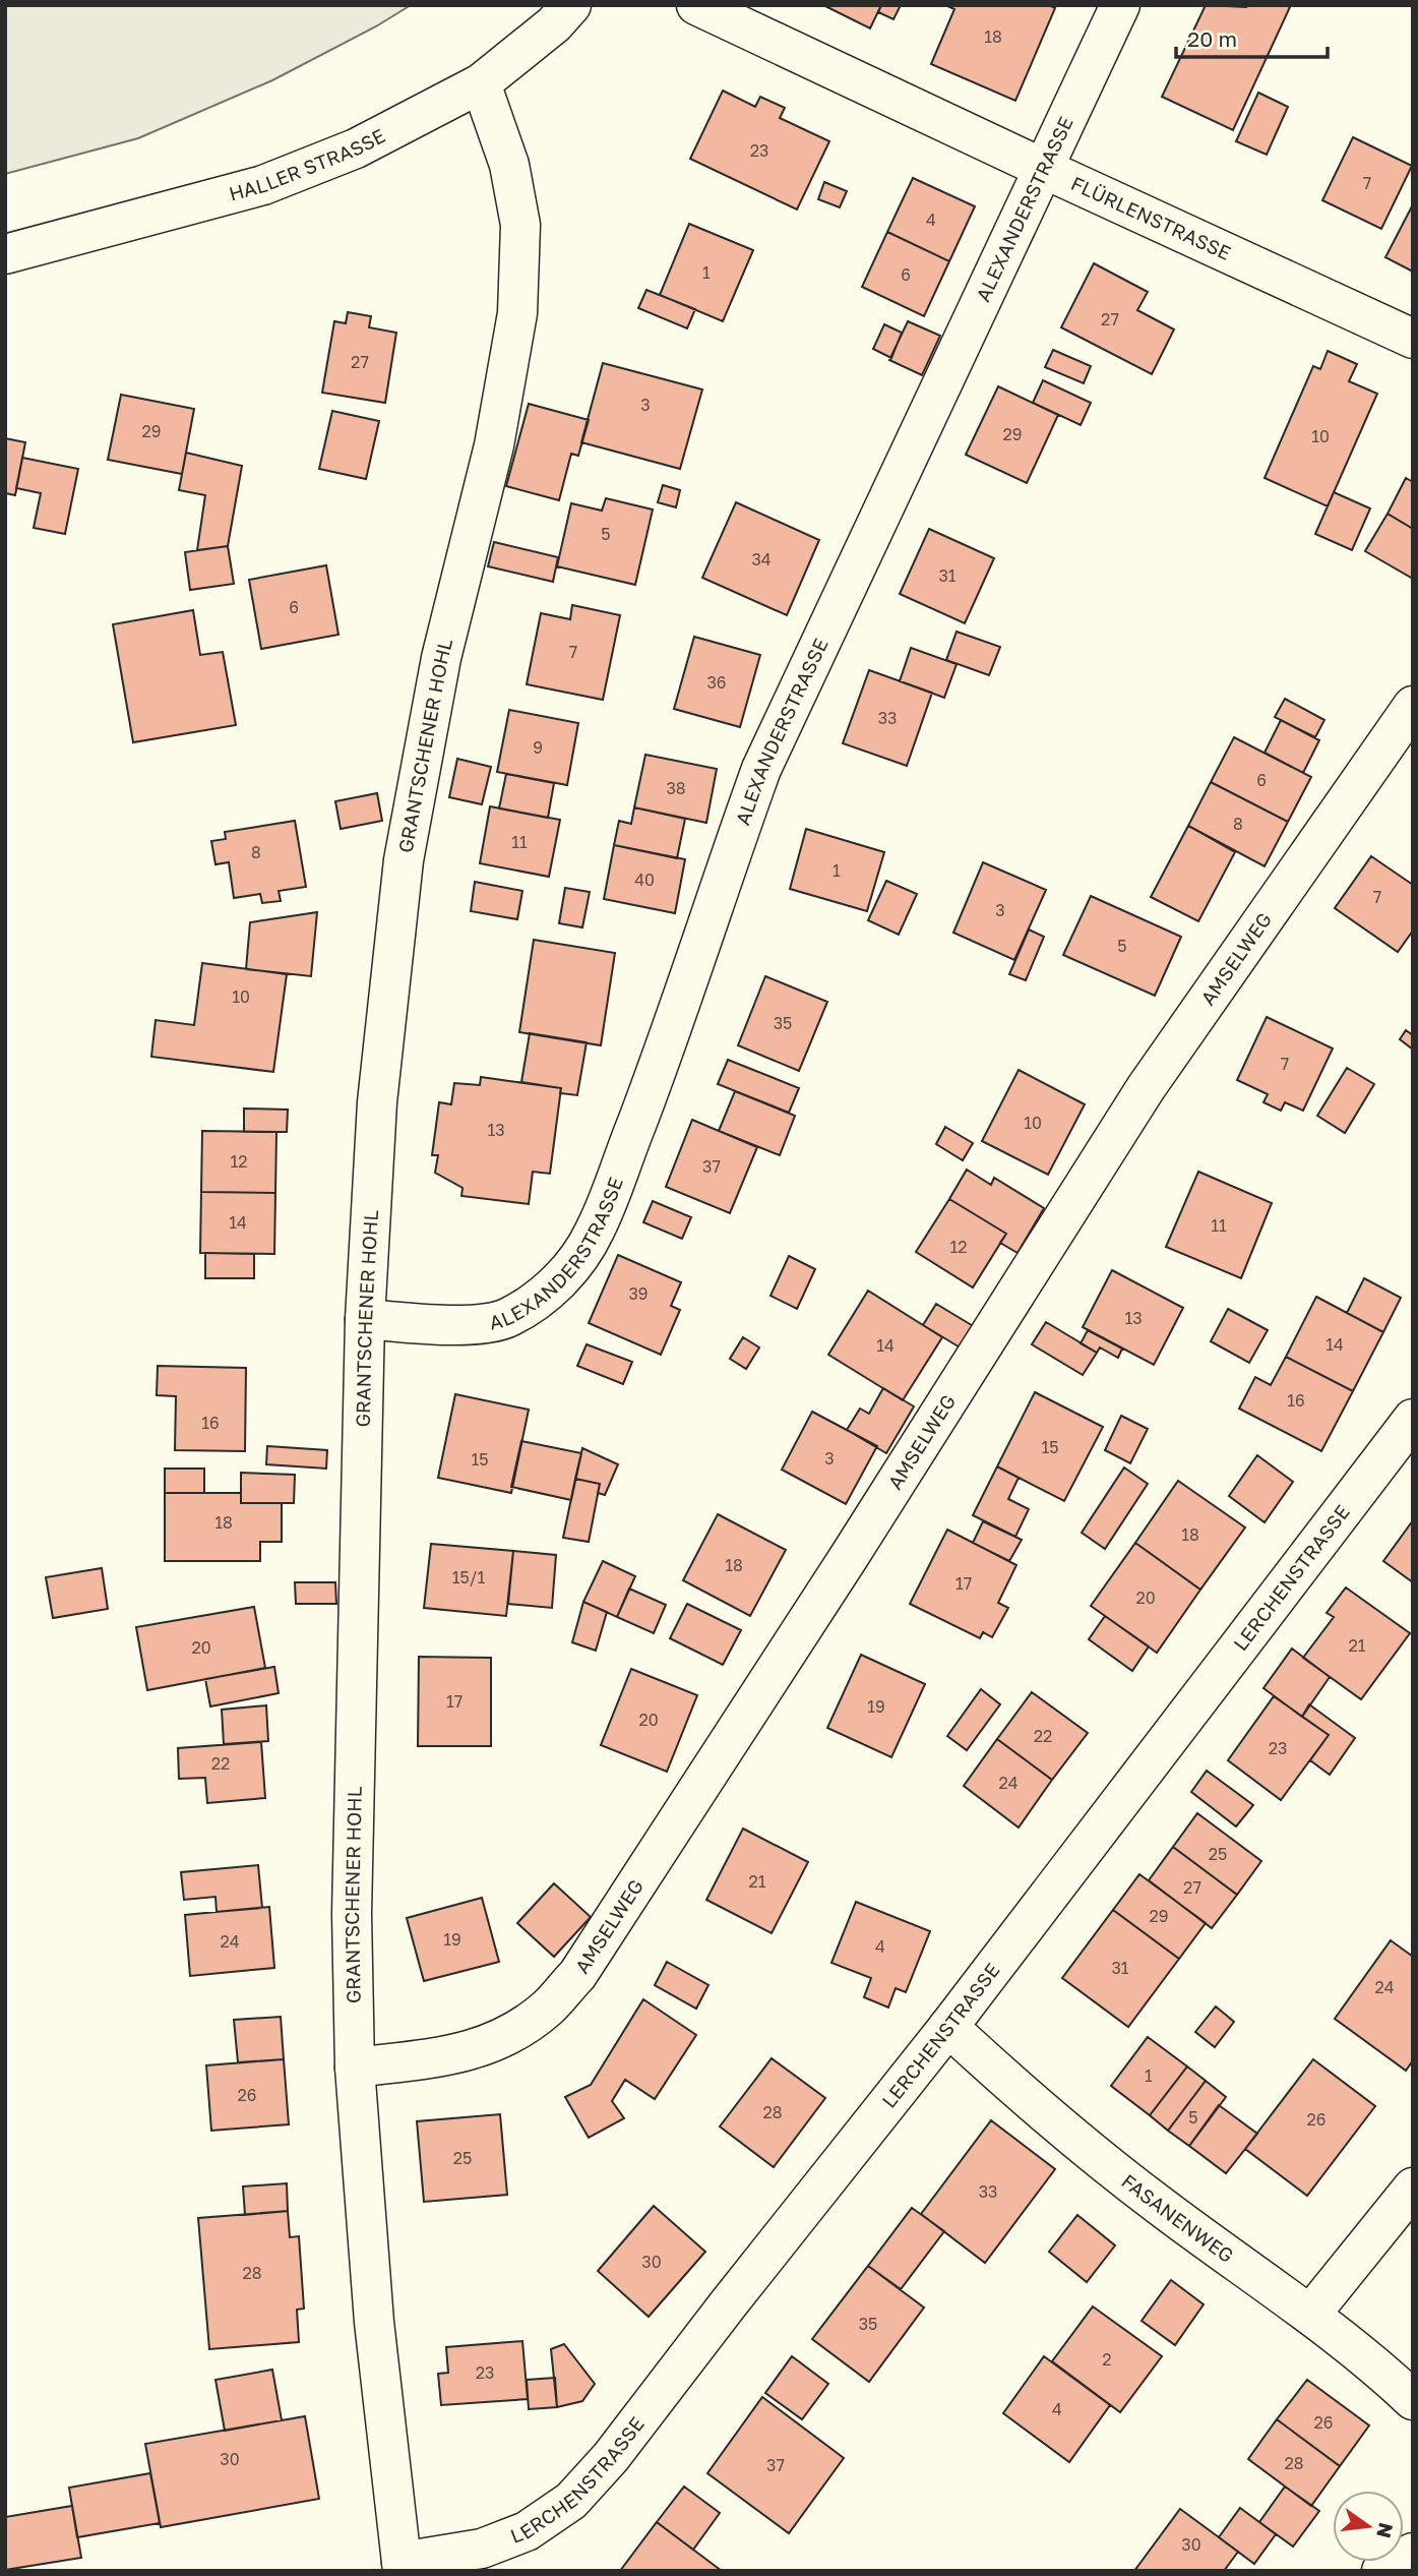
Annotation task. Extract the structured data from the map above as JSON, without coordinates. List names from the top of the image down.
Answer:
{
  "streets": {
    "street": [
      "HALLER STRASSE",
      "ALEXANDERSTRASSE",
      "FLÜRLENSTRASSE",
      "GRANTSCHENER HOHL",
      "AMSELWEG",
      "LERCHENSTRASSE",
      "FASANENWEG"
    ]
  },
  "crossings": [
    ["HALLER STRASSE", "GRANTSCHENER HOHL"],
    ["ALEXANDERSTRASSE", "FLÜRLENSTRASSE"],
    ["ALEXANDERSTRASSE", "GRANTSCHENER HOHL"],
    ["GRANTSCHENER HOHL", "AMSELWEG"],
    ["GRANTSCHENER HOHL", "LERCHENSTRASSE"],
    ["LERCHENSTRASSE", "FASANENWEG"]
  ],
  "house_numbers": [
    "18",
    "23",
    "7",
    "4",
    "1",
    "6",
    "27",
    "27",
    "3",
    "29",
    "29",
    "10",
    "5",
    "34",
    "31",
    "6",
    "7",
    "36",
    "33",
    "9",
    "6",
    "38",
    "8",
    "11",
    "8",
    "1",
    "40",
    "7",
    "3",
    "5",
    "10",
    "35",
    "7",
    "10",
    "13",
    "12",
    "37",
    "14",
    "11",
    "12",
    "39",
    "13",
    "14",
    "14",
    "16",
    "16",
    "15",
    "3",
    "15",
    "18",
    "18",
    "18",
    "15/1",
    "17",
    "20",
    "21",
    "20",
    "17",
    "19",
    "20",
    "22",
    "23",
    "22",
    "24",
    "25",
    "21",
    "27",
    "29",
    "19",
    "24",
    "4",
    "31",
    "24",
    "1",
    "26",
    "28",
    "5",
    "26",
    "25",
    "33",
    "30",
    "28",
    "35",
    "2",
    "23",
    "4",
    "26",
    "30",
    "28",
    "37",
    "30"
  ],
  "scale_bar": "20 m",
  "north": "right"
}
